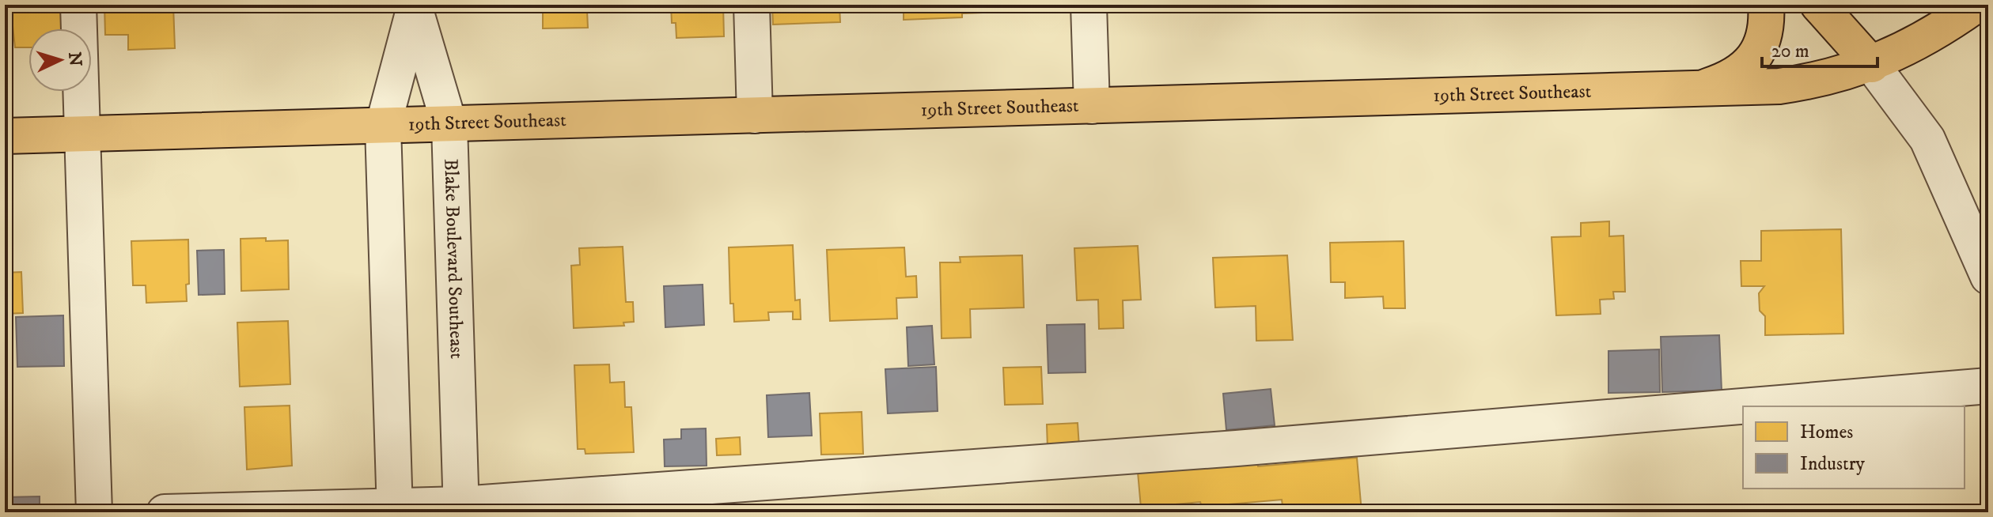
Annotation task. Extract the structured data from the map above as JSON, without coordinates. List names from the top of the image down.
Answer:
{
  "streets": {
    "main road": ["19th Street Southeast"],
    "street": ["Blake Boulevard Southeast"]
  },
  "crossings": [
    ["19th Street Southeast", "Blake Boulevard Southeast"]
  ],
  "legend": ["Homes", "Industry"],
  "scale_bar": "20 m",
  "north": "right"
}
